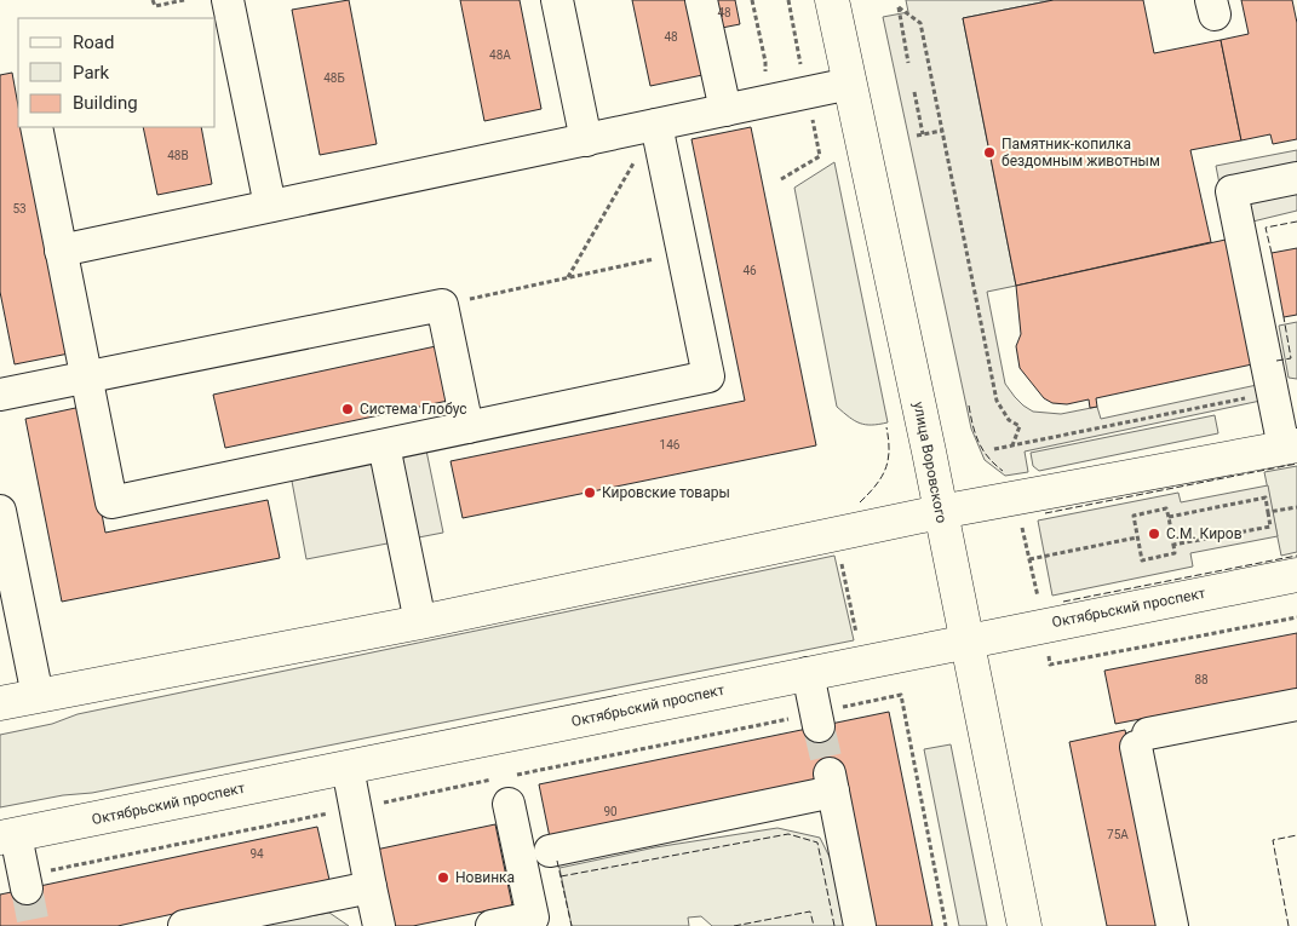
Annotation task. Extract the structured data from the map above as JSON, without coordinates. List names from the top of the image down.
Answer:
{
  "streets": {
    "main road": ["улица Воровского", "Октябрьский проспект"]
  },
  "crossings": [
    ["улица Воровского", "Октябрьский проспект"]
  ],
  "places": [
    "Памятник-копилка бездомным животным",
    "Система Глобус",
    "Кировские товары",
    "С.М. Киров",
    "Новинка"
  ],
  "house_numbers": [
    "48",
    "48",
    "48А",
    "48Б",
    "48В",
    "53",
    "46",
    "146",
    "88",
    "90",
    "75А",
    "94"
  ],
  "legend": ["Road", "Park", "Building"]
}
